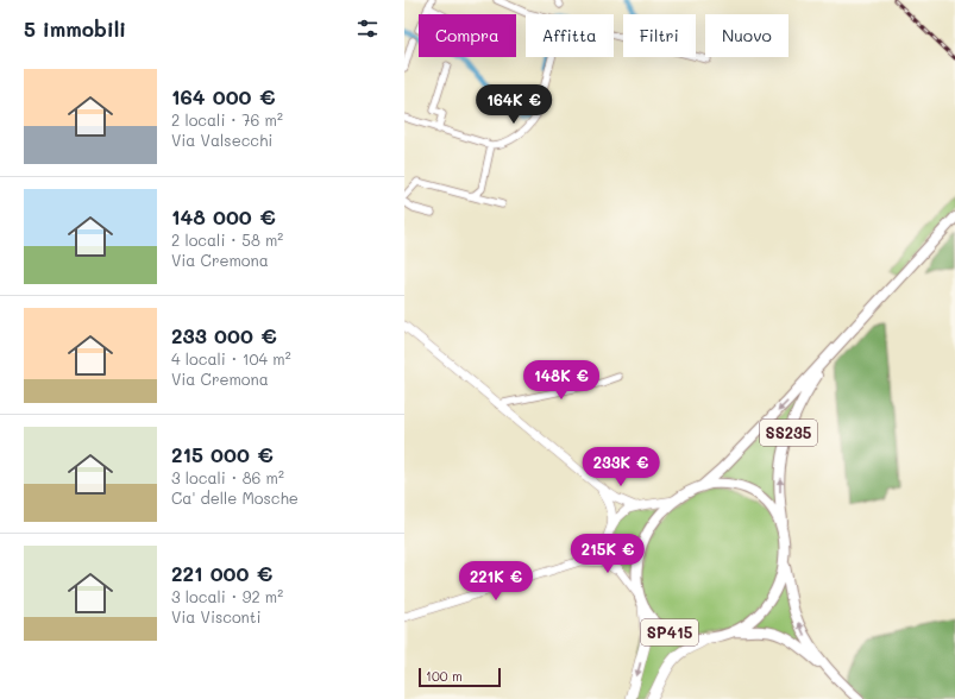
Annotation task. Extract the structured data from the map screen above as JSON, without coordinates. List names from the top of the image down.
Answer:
{
  "streets": {
    "highway": ["SP415"],
    "main road": ["SS235"]
  },
  "crossings": [
    ["SS235", "SP415"]
  ],
  "scale_bar": "100 m",
  "page": {
    "heading": "5 immobili",
    "chip": [
      "Compra",
      "Affitta",
      "Filtri",
      "Nuovo"
    ],
    "list": [
      {
        "name": "164 000 €",
        "note": "2 locali · 76 m² · Via Valsecchi"
      },
      {
        "name": "148 000 €",
        "note": "2 locali · 58 m² · Via Cremona"
      },
      {
        "name": "233 000 €",
        "note": "4 locali · 104 m² · Via Cremona"
      },
      {
        "name": "215 000 €",
        "note": "3 locali · 86 m² · Ca' delle Mosche"
      },
      {
        "name": "221 000 €",
        "note": "3 locali · 92 m² · Via Visconti"
      }
    ],
    "price": [
      "164K €",
      "148K €",
      "233K €",
      "215K €",
      "221K €"
    ],
    "scale": "100 m"
  }
}
